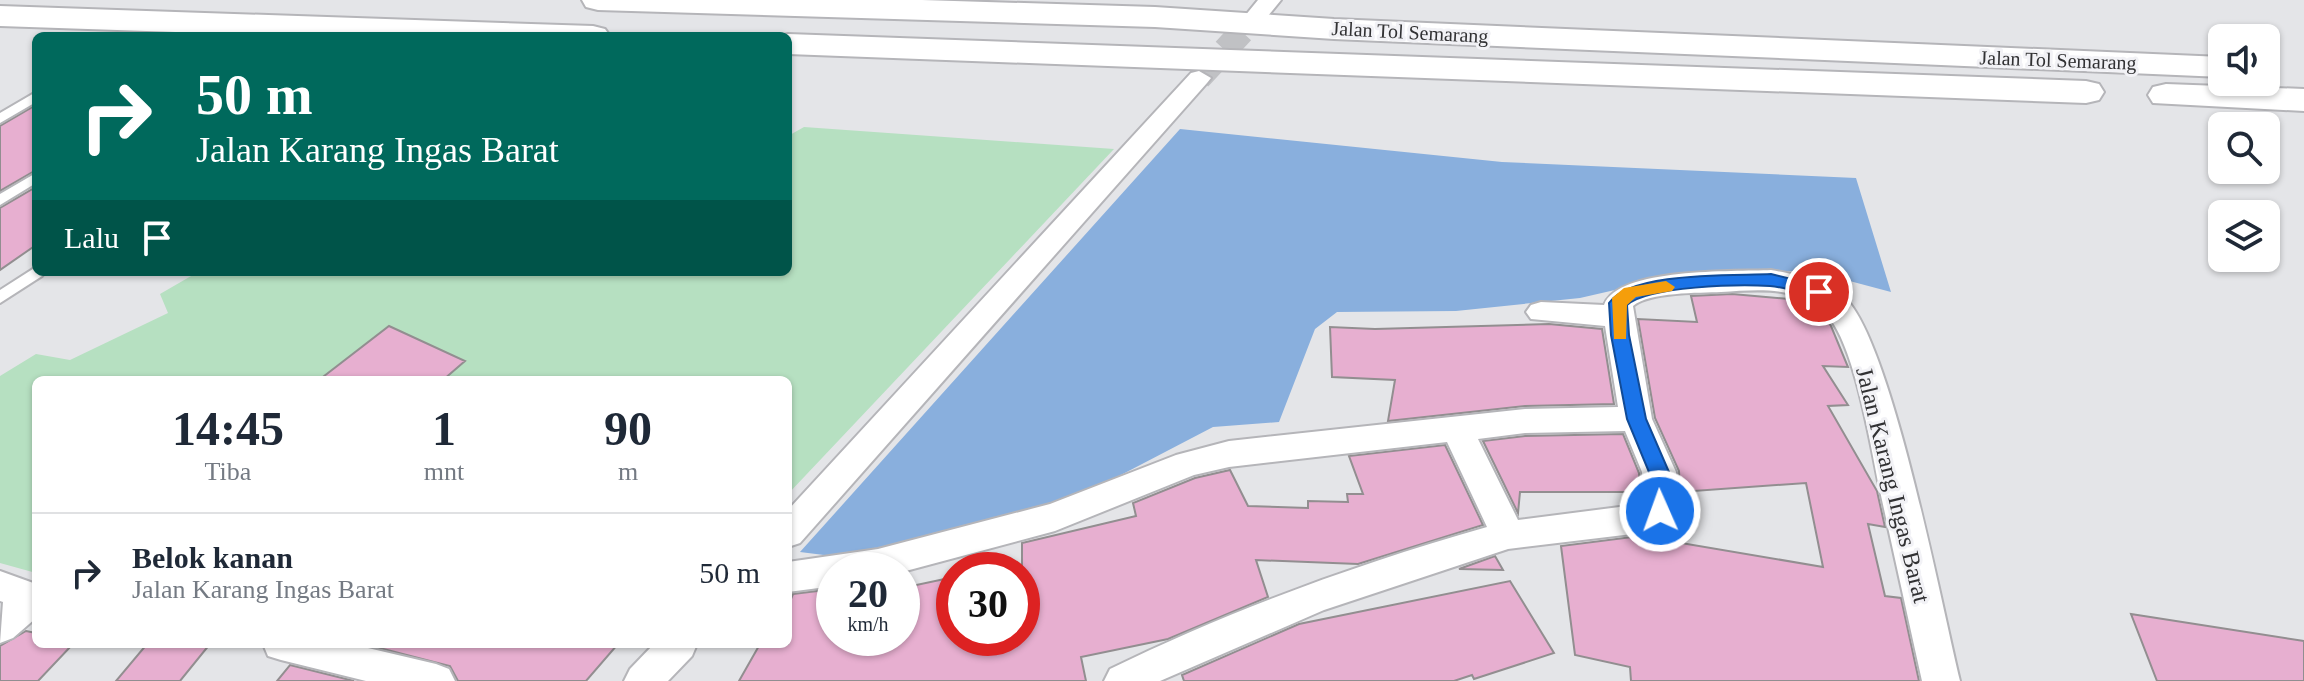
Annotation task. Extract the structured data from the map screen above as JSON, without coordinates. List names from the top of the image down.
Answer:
{
  "streets": {
    "highway": ["Jalan Tol Semarang"],
    "street": ["Jalan Karang Ingas Barat"]
  },
  "page": {
    "turn": ["50 m", "Jalan Karang Ingas Barat"],
    "then": "Lalu",
    "eta": [
      "14:45",
      "Tiba",
      "1",
      "mnt",
      "90",
      "m"
    ],
    "list": [
      {
        "name": "Belok kanan",
        "note": "Jalan Karang Ingas Barat",
        "value": "50 m"
      }
    ],
    "speed": "20 km/h",
    "limit": "30"
  }
}
